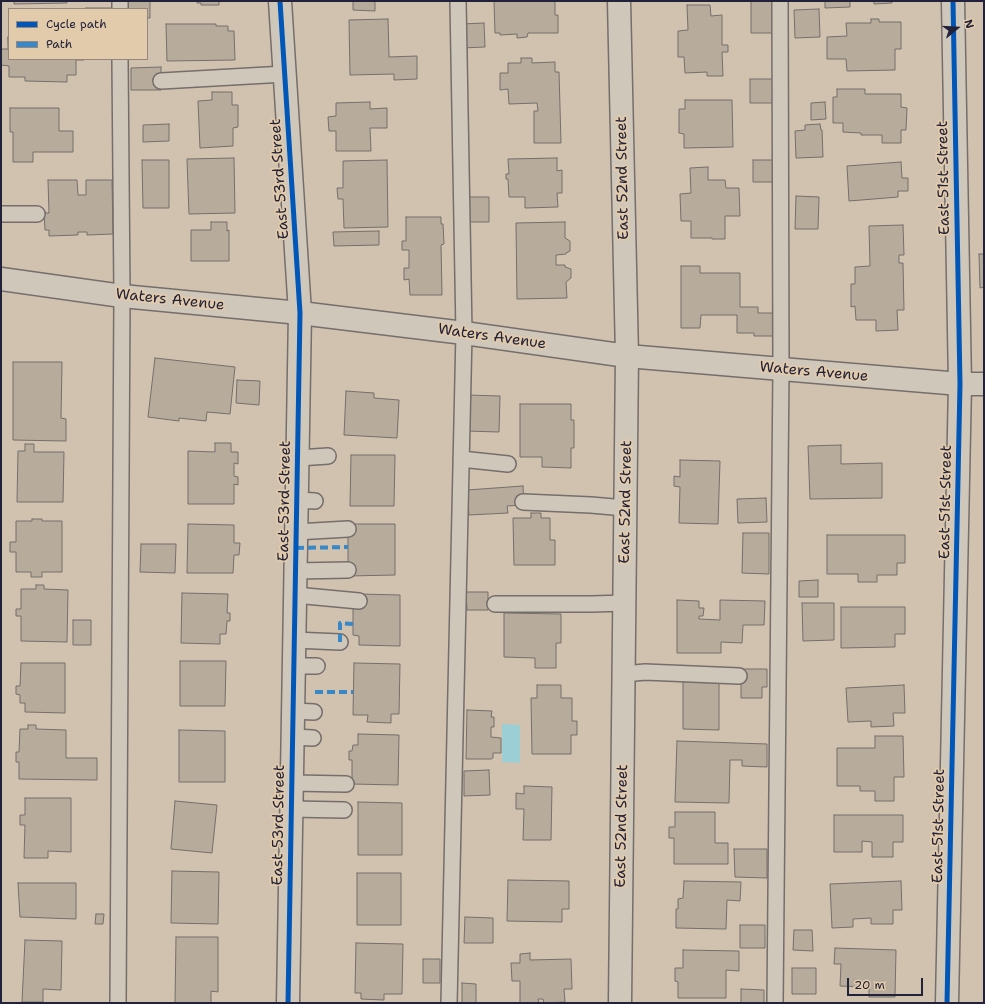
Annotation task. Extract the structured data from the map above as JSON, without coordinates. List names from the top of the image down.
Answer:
{
  "streets": {
    "street": [
      "East 52nd Street",
      "East 51st Street",
      "East 53rd Street",
      "Waters Avenue"
    ]
  },
  "crossings": [
    ["East 52nd Street", "Waters Avenue"],
    ["East 51st Street", "Waters Avenue"],
    ["East 53rd Street", "Waters Avenue"]
  ],
  "legend": ["Cycle path", "Path"],
  "scale_bar": "20 m",
  "north": "right"
}
